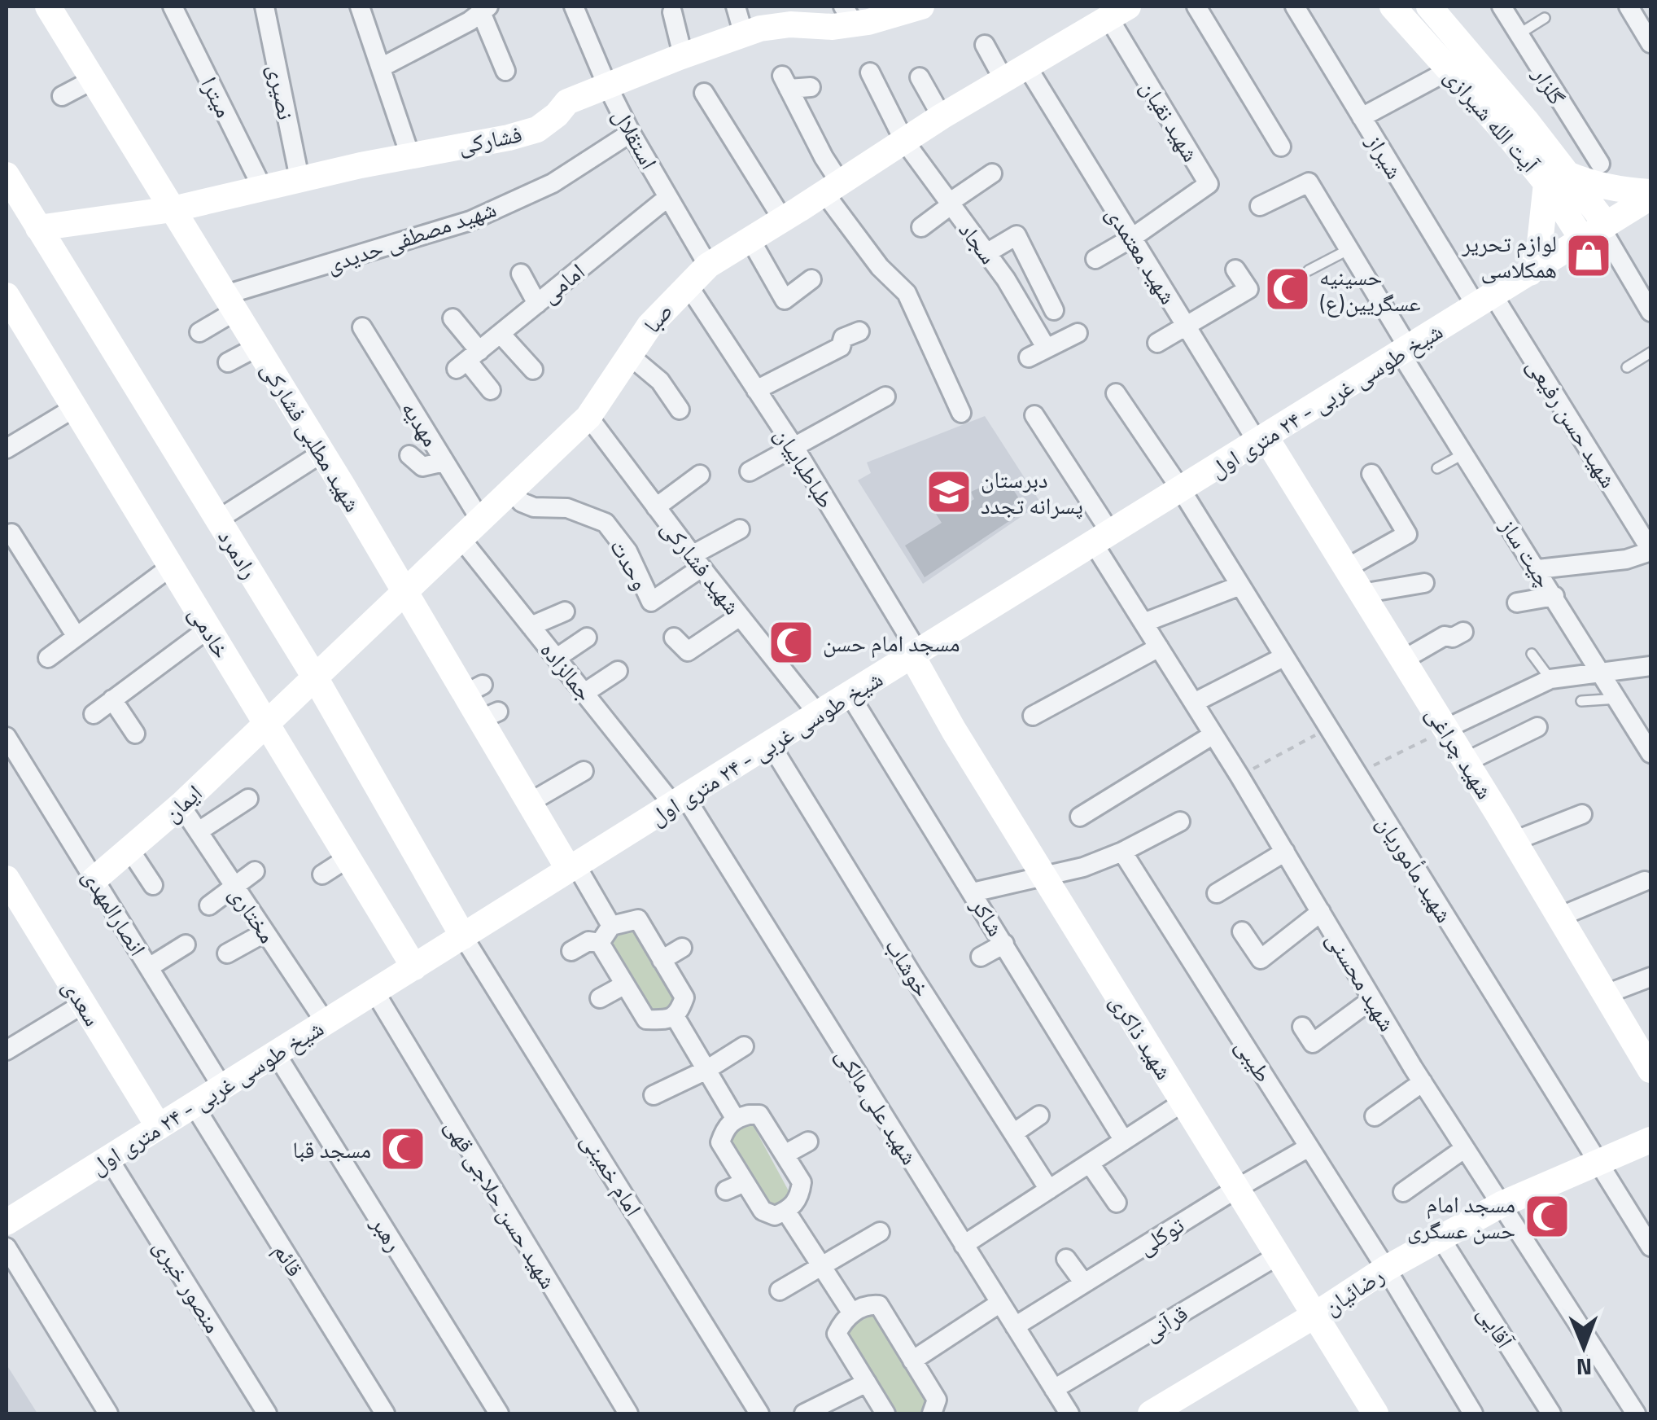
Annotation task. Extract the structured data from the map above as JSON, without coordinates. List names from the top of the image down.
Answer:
{
  "streets": {
    "street": [
      "گلزار",
      "نصیری",
      "میترا",
      "آیت الله شیرازی",
      "شهید نقیان",
      "استقلال",
      "فشارکی",
      "شیراز",
      "شهید مصطفی حدیدی",
      "سجاد",
      "شهید معتمدی",
      "امامی",
      "صبا",
      "شیخ طوسی غربی - ۲۴ متری اول",
      "شهید حسن رفیعی",
      "مهدیه",
      "شهید مطلبی فشارکی",
      "طباطباییان",
      "چیت ساز",
      "رادمرد",
      "وحدت",
      "شهید فشارکی",
      "خادمی",
      "جمالزاده",
      "شهید چراغی",
      "ایمان",
      "شهید مأموریان",
      "انصارالمهدی",
      "مختاری",
      "شاکر",
      "خوشاب",
      "شهید محسنی",
      "سعدی",
      "شهید ذاکری",
      "طیبی",
      "شهید علی مالکی",
      "امام خمینی",
      "شهید حسن حلاجی قهی",
      "رهبر",
      "توکلی",
      "قائم",
      "منصور خیری",
      "رضائیان",
      "قرآنی",
      "آقایی"
    ]
  },
  "crossings": [
    ["نصیری", "فشارکی"],
    ["میترا", "فشارکی"],
    ["آیت الله شیرازی", "شیخ طوسی غربی - ۲۴ متری اول"],
    ["شهید نقیان", "شهید معتمدی"],
    ["شهید نقیان", "صبا"],
    ["استقلال", "فشارکی"],
    ["استقلال", "شهید مصطفی حدیدی"],
    ["استقلال", "امامی"],
    ["استقلال", "صبا"],
    ["فشارکی", "شهید مطلبی فشارکی"],
    ["فشارکی", "رادمرد"],
    ["شیراز", "شیخ طوسی غربی - ۲۴ متری اول"],
    ["شیراز", "شهید حسن رفیعی"],
    ["شهید مصطفی حدیدی", "شهید مطلبی فشارکی"],
    ["سجاد", "صبا"],
    ["شهید معتمدی", "صبا"],
    ["شهید معتمدی", "شیخ طوسی غربی - ۲۴ متری اول"],
    ["شهید معتمدی", "شهید چراغی"],
    ["صبا", "مهدیه"],
    ["صبا", "شهید مطلبی فشارکی"],
    ["صبا", "طباطباییان"],
    ["صبا", "رادمرد"],
    ["صبا", "وحدت"],
    ["صبا", "شهید فشارکی"],
    ["صبا", "خادمی"],
    ["صبا", "جمالزاده"],
    ["صبا", "ایمان"],
    ["شیخ طوسی غربی - ۲۴ متری اول", "شهید حسن رفیعی"],
    ["شیخ طوسی غربی - ۲۴ متری اول", "شهید مطلبی فشارکی"],
    ["شیخ طوسی غربی - ۲۴ متری اول", "طباطباییان"],
    ["شیخ طوسی غربی - ۲۴ متری اول", "چیت ساز"],
    ["شیخ طوسی غربی - ۲۴ متری اول", "رادمرد"],
    ["شیخ طوسی غربی - ۲۴ متری اول", "شهید فشارکی"],
    ["شیخ طوسی غربی - ۲۴ متری اول", "خادمی"],
    ["شیخ طوسی غربی - ۲۴ متری اول", "جمالزاده"],
    ["شیخ طوسی غربی - ۲۴ متری اول", "شهید چراغی"],
    ["شیخ طوسی غربی - ۲۴ متری اول", "شهید مأموریان"],
    ["شیخ طوسی غربی - ۲۴ متری اول", "انصارالمهدی"],
    ["شیخ طوسی غربی - ۲۴ متری اول", "مختاری"],
    ["شیخ طوسی غربی - ۲۴ متری اول", "شاکر"],
    ["شیخ طوسی غربی - ۲۴ متری اول", "خوشاب"],
    ["شیخ طوسی غربی - ۲۴ متری اول", "شهید محسنی"],
    ["شیخ طوسی غربی - ۲۴ متری اول", "سعدی"],
    ["شیخ طوسی غربی - ۲۴ متری اول", "شهید ذاکری"],
    ["شیخ طوسی غربی - ۲۴ متری اول", "شهید علی مالکی"],
    ["شیخ طوسی غربی - ۲۴ متری اول", "امام خمینی"],
    ["شیخ طوسی غربی - ۲۴ متری اول", "شهید حسن حلاجی قهی"],
    ["شیخ طوسی غربی - ۲۴ متری اول", "رهبر"],
    ["شیخ طوسی غربی - ۲۴ متری اول", "قائم"],
    ["شیخ طوسی غربی - ۲۴ متری اول", "منصور خیری"],
    ["مهدیه", "جمالزاده"],
    ["طباطباییان", "شهید ذاکری"],
    ["رادمرد", "امام خمینی"],
    ["وحدت", "شهید فشارکی"],
    ["خادمی", "ایمان"],
    ["جمالزاده", "شهید علی مالکی"],
    ["ایمان", "انصارالمهدی"],
    ["ایمان", "مختاری"],
    ["شهید مأموریان", "رضائیان"],
    ["شهید محسنی", "رضائیان"],
    ["شهید ذاکری", "توکلی"],
    ["شهید ذاکری", "رضائیان"],
    ["شهید ذاکری", "قرآنی"],
    ["طیبی", "توکلی"],
    ["طیبی", "رضائیان"],
    ["شهید علی مالکی", "توکلی"],
    ["شهید علی مالکی", "قرآنی"],
    ["رضائیان", "آقایی"]
  ],
  "places": {
    "shop": ["لوازم تحریر همکلاسی"],
    "mosque": [
      "حسینیه عسگریین(ع)",
      "مسجد امام حسن",
      "مسجد قبا",
      "مسجد امام حسن عسگری"
    ],
    "school or university": ["دبرستان پسرانه تجدد"]
  },
  "north": "bottom"
}
